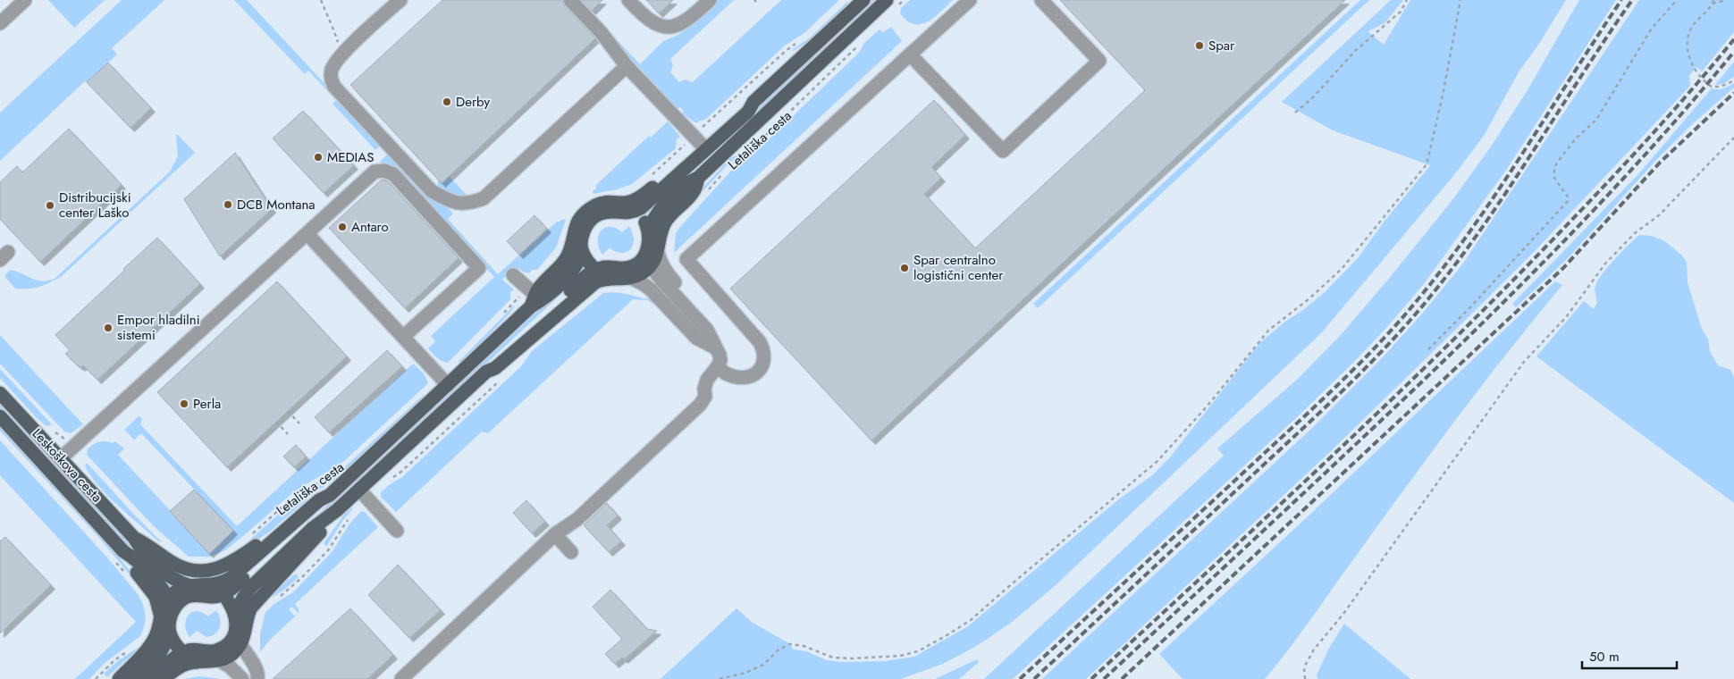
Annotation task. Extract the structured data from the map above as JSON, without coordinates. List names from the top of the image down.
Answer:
{
  "streets": {
    "main road": ["Letališka cesta", "Leskoškova cesta"]
  },
  "crossings": [
    ["Letališka cesta", "Leskoškova cesta"]
  ],
  "places": [
    "Spar",
    "Derby",
    "MEDIAS",
    "DCB Montana",
    "Distribucijski center Laško",
    "Antaro",
    "Spar centralno logistični center",
    "Empor hladilni sistemi",
    "Perla"
  ],
  "scale_bar": "50 m"
}
